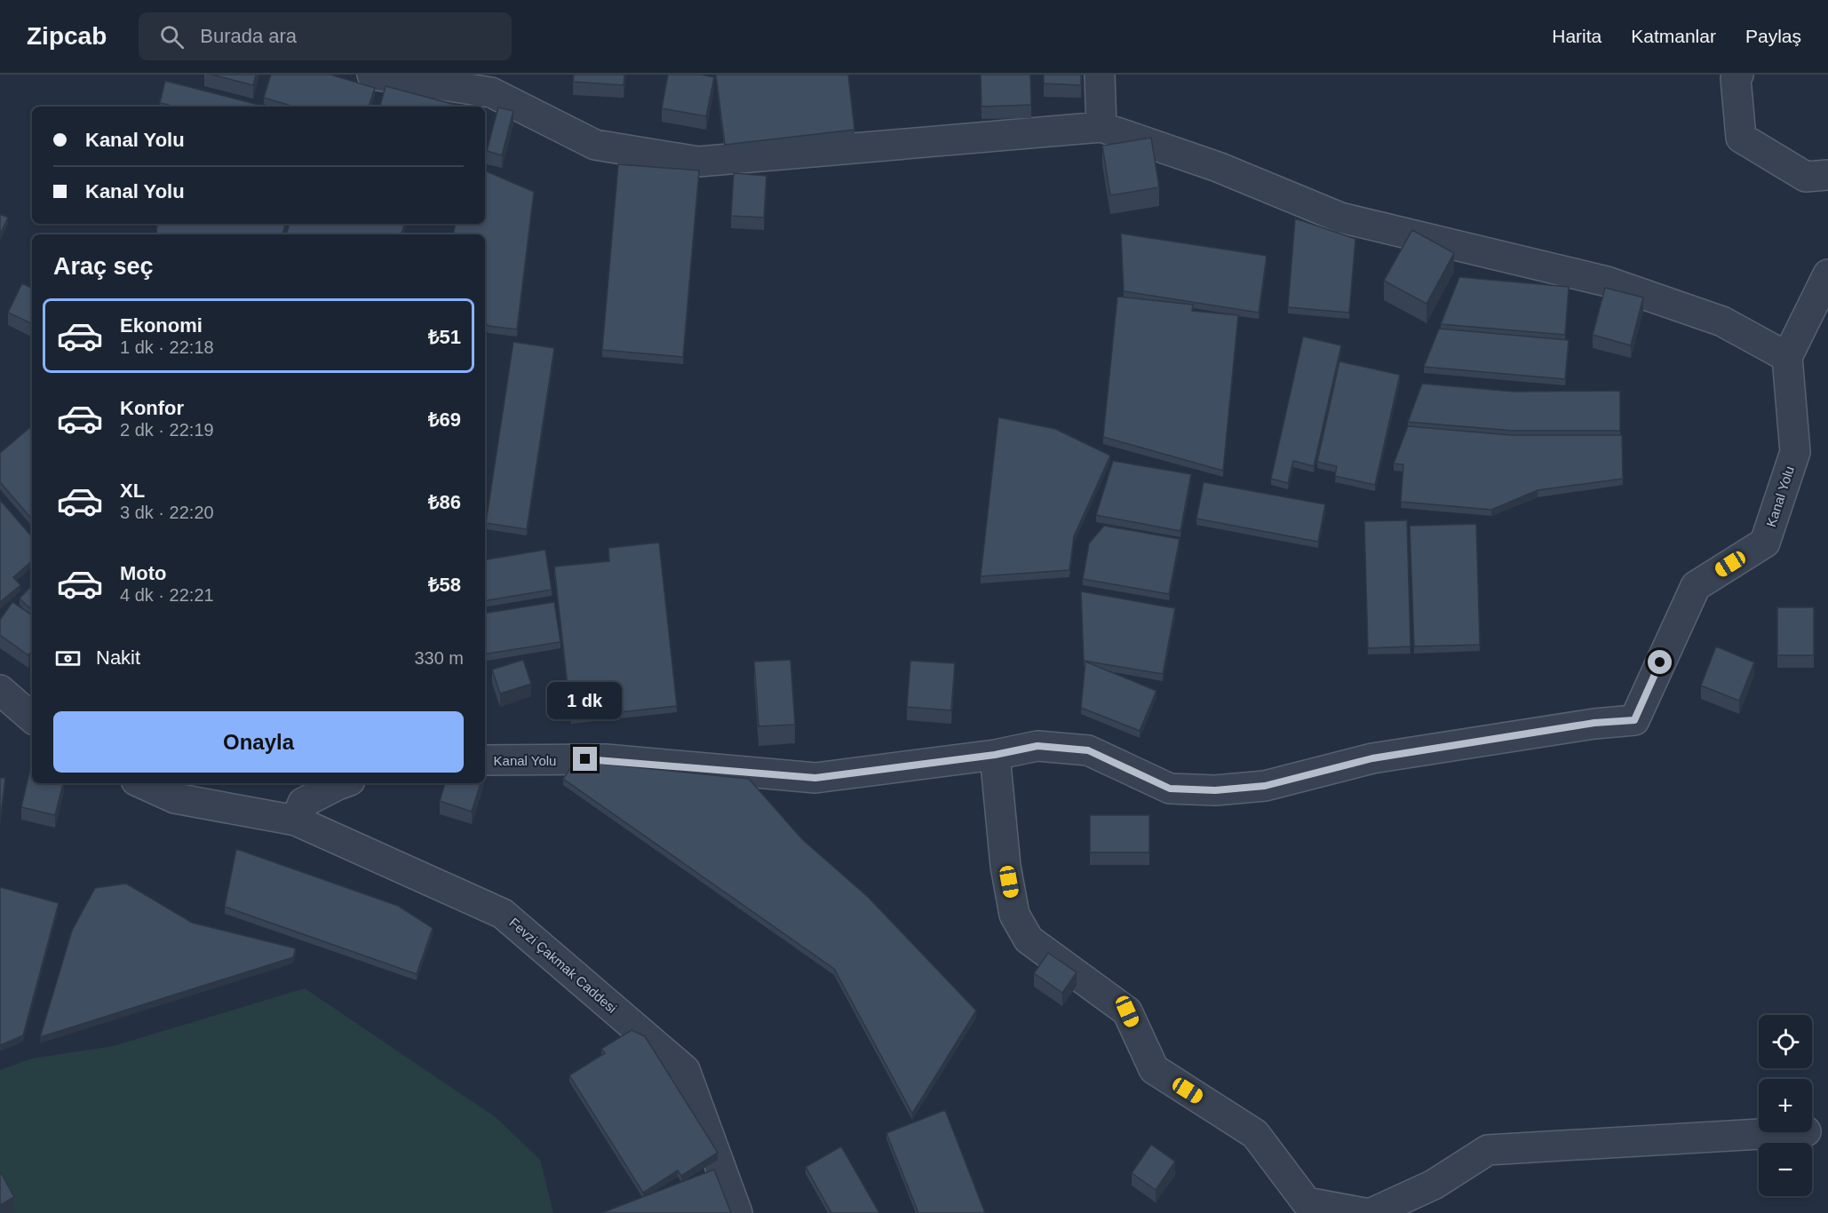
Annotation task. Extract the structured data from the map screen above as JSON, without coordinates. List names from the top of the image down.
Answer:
{
  "streets": {
    "street": ["Kanal Yolu", "Fevzi Çakmak Caddesi"]
  },
  "page": {
    "header": "Zipcab",
    "search": "Burada ara",
    "nav": ["Harita", "Katmanlar", "Paylaş"],
    "banner": ["Kanal Yolu", "Kanal Yolu"],
    "heading": "Araç seç",
    "list": [
      {
        "name": "Ekonomi",
        "note": "1 dk · 22:18",
        "value": "₺51"
      },
      {
        "name": "Konfor",
        "note": "2 dk · 22:19",
        "value": "₺69"
      },
      {
        "name": "XL",
        "note": "3 dk · 22:20",
        "value": "₺86"
      },
      {
        "name": "Moto",
        "note": "4 dk · 22:21",
        "value": "₺58"
      }
    ],
    "pay": ["Nakit", "330 m"],
    "bubble": "1 dk",
    "buttons": "Onayla",
    "map_buttons": ["+", "−"]
  }
}
